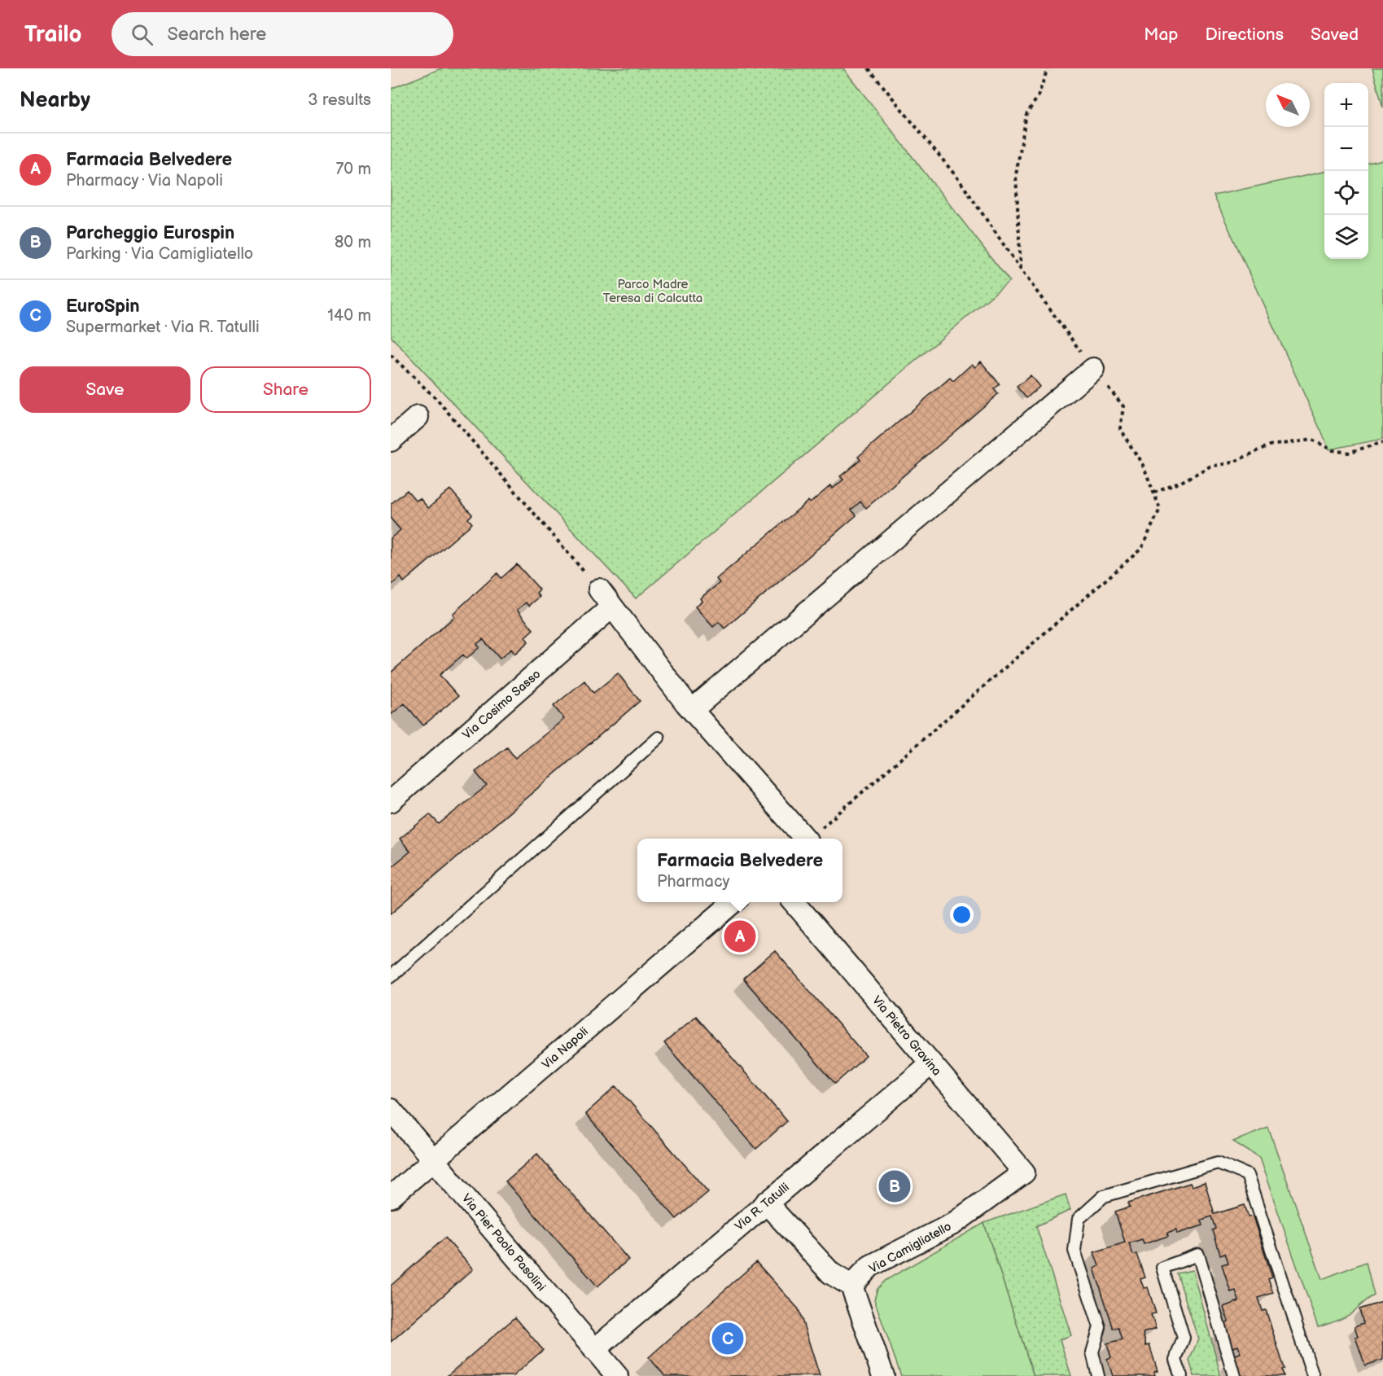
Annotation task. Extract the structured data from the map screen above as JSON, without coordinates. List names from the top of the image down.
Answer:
{
  "streets": {
    "street": [
      "Via Cosimo Sasso",
      "Via Pietro Gravina",
      "Via Napoli",
      "Via R. Tatulli",
      "Via Pier Paolo Pasolini",
      "Via Camigliatello"
    ]
  },
  "crossings": [
    ["Via Pietro Gravina", "Via R. Tatulli"],
    ["Via Pietro Gravina", "Via Camigliatello"],
    ["Via Napoli", "Via Pier Paolo Pasolini"],
    ["Via R. Tatulli", "Via Pier Paolo Pasolini"]
  ],
  "parks": ["Parco Madre Teresa di Calcutta"],
  "north": "top left",
  "page": {
    "header": "Trailo",
    "search": "Search here",
    "nav": ["Map", "Directions", "Saved"],
    "heading": ["Nearby", "3 results"],
    "map_buttons": ["+", "−"],
    "list": [
      {
        "mark": "A",
        "name": "Farmacia Belvedere",
        "note": "Pharmacy · Via Napoli",
        "value": "70 m"
      },
      {
        "mark": "B",
        "name": "Parcheggio Eurospin",
        "note": "Parking · Via Camigliatello",
        "value": "80 m"
      },
      {
        "mark": "C",
        "name": "EuroSpin",
        "note": "Supermarket · Via R. Tatulli",
        "value": "140 m"
      }
    ],
    "buttons": ["Save", "Share"],
    "popup": ["Farmacia Belvedere", "Pharmacy"],
    "pins": ["A", "B", "C"]
  }
}
